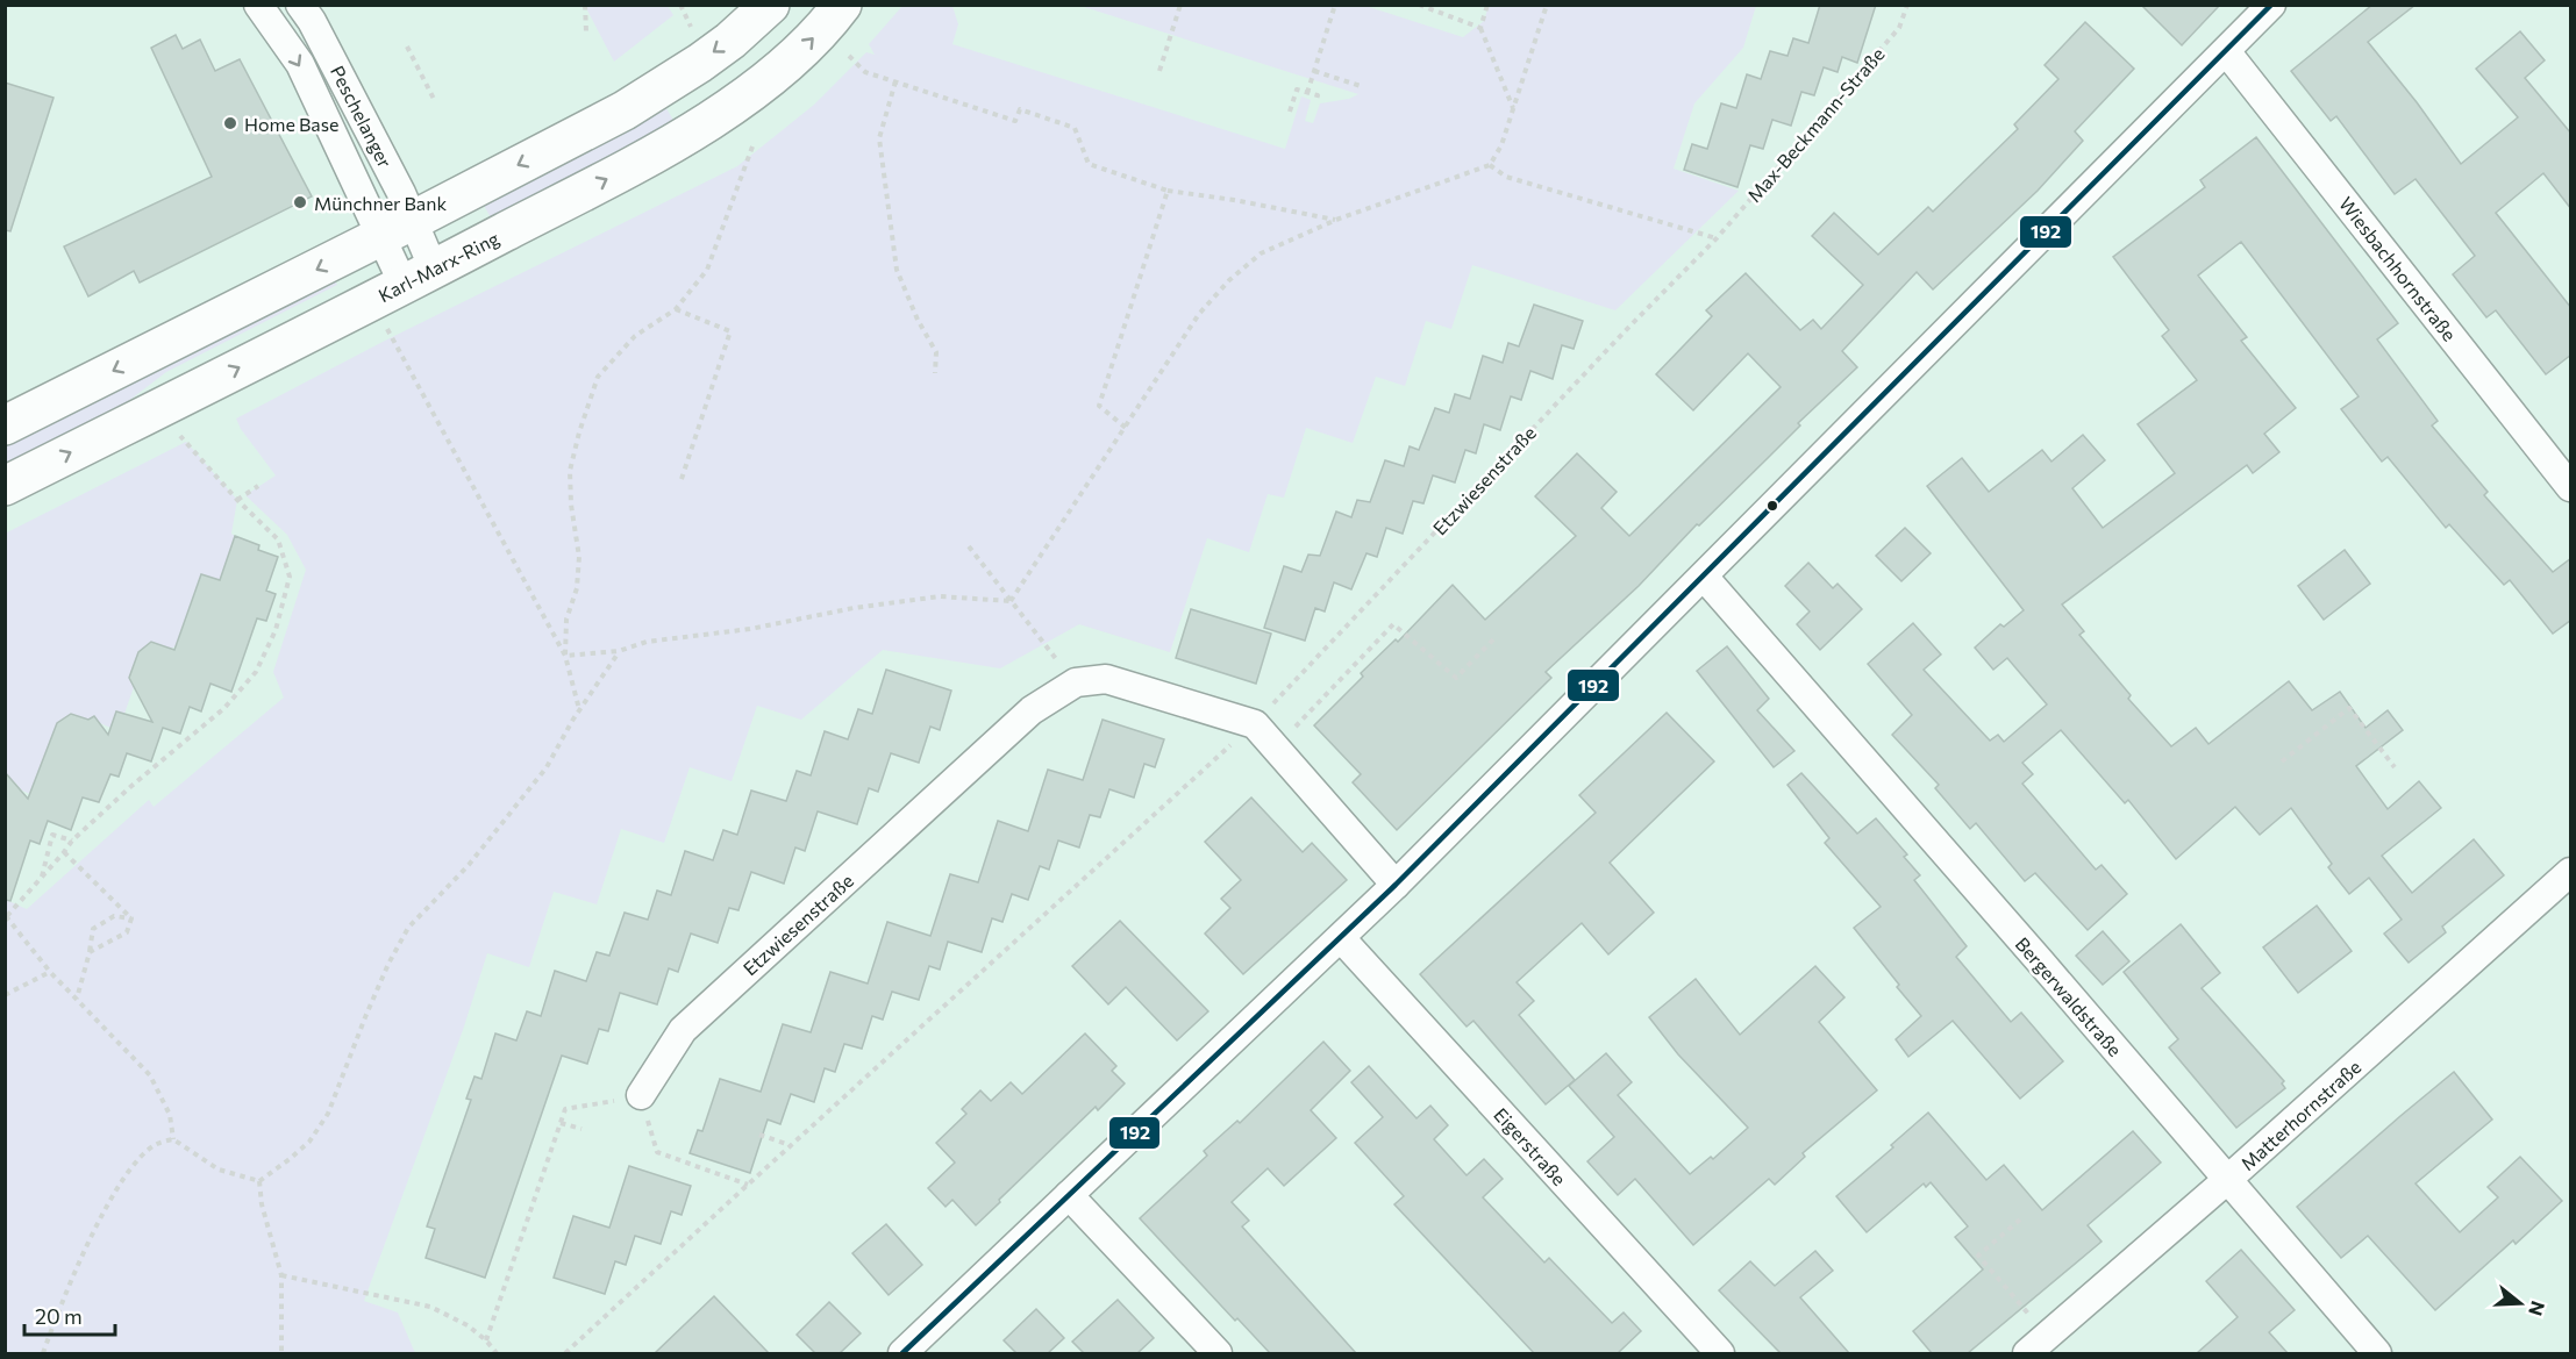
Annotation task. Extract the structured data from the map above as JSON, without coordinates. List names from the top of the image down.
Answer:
{
  "streets": {
    "main road": ["Karl-Marx-Ring"],
    "street": [
      "Peschelanger",
      "Wiesbachhornstraße",
      "Etzwiesenstraße",
      "Bergerwaldstraße",
      "Matterhornstraße",
      "Eigerstraße"
    ],
    "path": ["Max-Beckmann-Straße"]
  },
  "crossings": [
    ["Peschelanger", "Karl-Marx-Ring"],
    ["Max-Beckmann-Straße", "Etzwiesenstraße"],
    ["Bergerwaldstraße", "Matterhornstraße"]
  ],
  "places": ["Home Base", "Münchner Bank"],
  "lines": ["transit line 192"],
  "scale_bar": "20 m",
  "north": "right"
}
